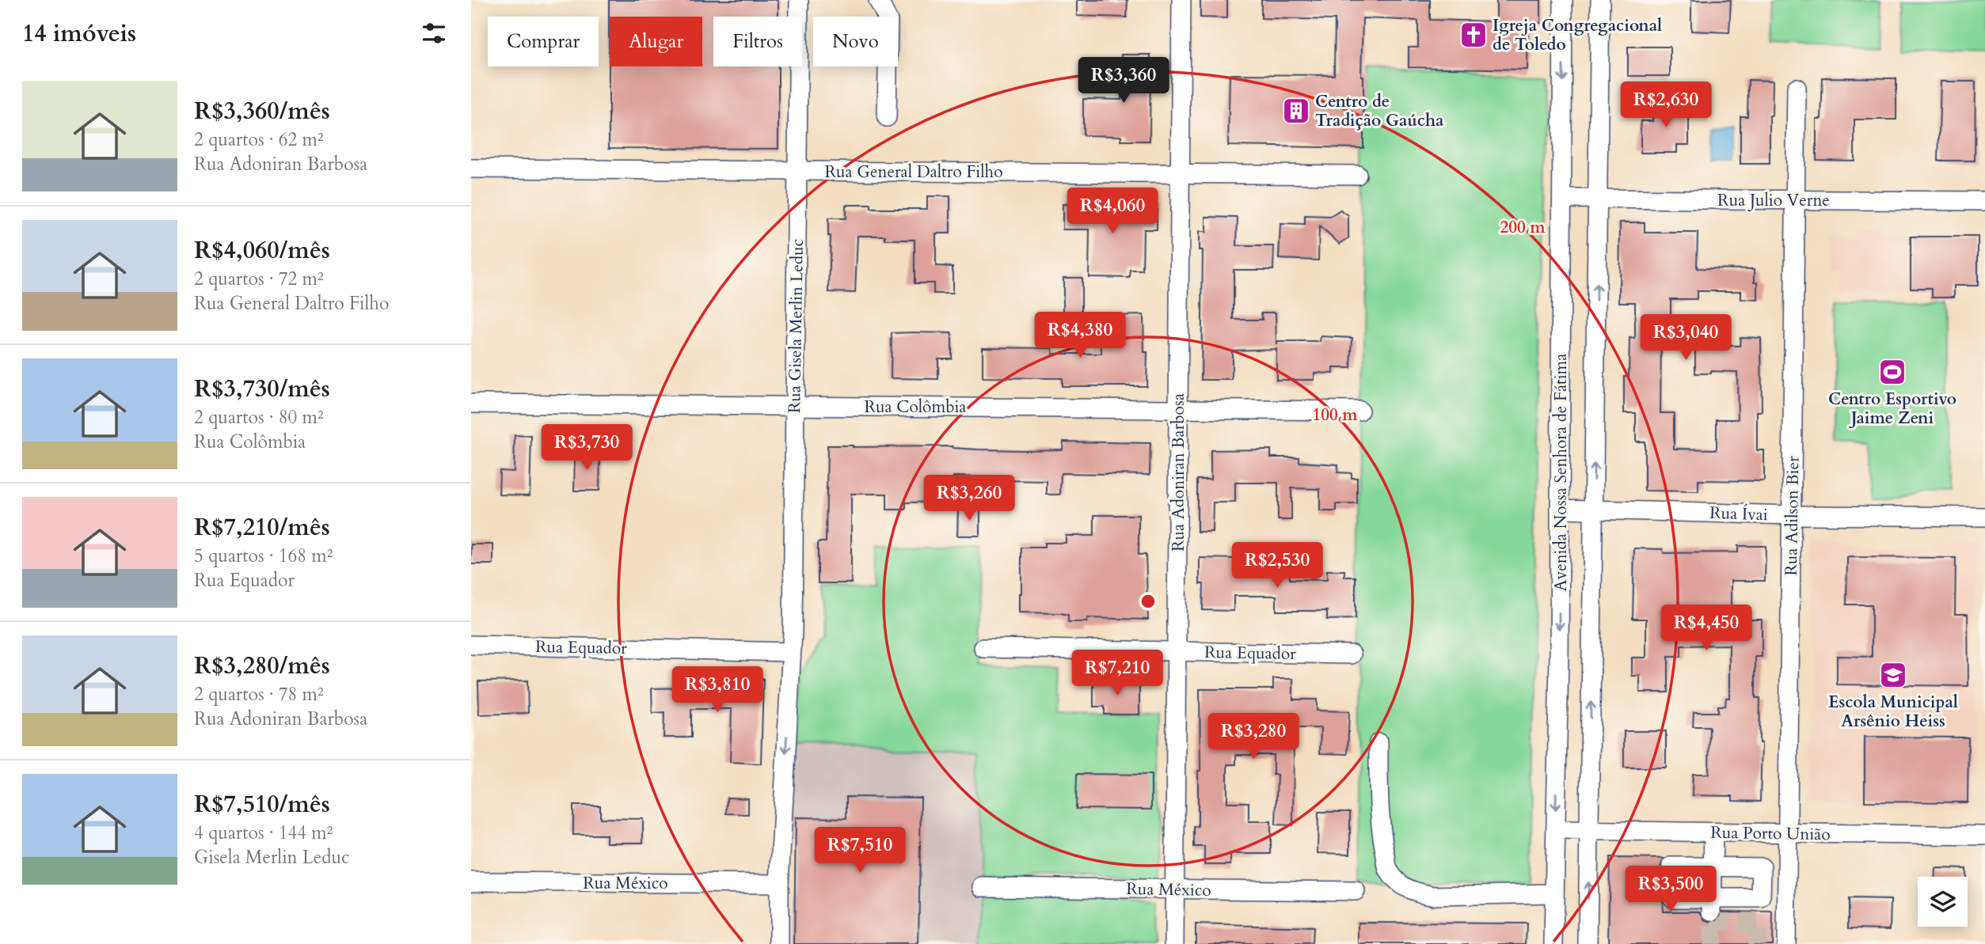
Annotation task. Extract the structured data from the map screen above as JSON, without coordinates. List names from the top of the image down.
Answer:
{
  "streets": {
    "street": [
      "Rua General Daltro Filho",
      "Rua Julio Verne",
      "Rua Gisela Merlin Leduc",
      "Rua Colômbia",
      "Rua Adoniran Barbosa",
      "Avenida Nossa Senhora de Fátima",
      "Rua Ívai",
      "Rua Adilson Bier",
      "Rua Equador",
      "Rua Porto União",
      "Rua México"
    ]
  },
  "crossings": [
    ["Rua General Daltro Filho", "Rua Gisela Merlin Leduc"],
    ["Rua General Daltro Filho", "Rua Adoniran Barbosa"],
    ["Rua Julio Verne", "Avenida Nossa Senhora de Fátima"],
    ["Rua Julio Verne", "Rua Adilson Bier"],
    ["Rua Gisela Merlin Leduc", "Rua Colômbia"],
    ["Rua Gisela Merlin Leduc", "Rua Equador"],
    ["Rua Gisela Merlin Leduc", "Rua México"],
    ["Rua Colômbia", "Rua Adoniran Barbosa"],
    ["Rua Adoniran Barbosa", "Rua Equador"],
    ["Rua Adoniran Barbosa", "Rua México"],
    ["Avenida Nossa Senhora de Fátima", "Rua Ívai"],
    ["Avenida Nossa Senhora de Fátima", "Rua Porto União"],
    ["Rua Ívai", "Rua Adilson Bier"],
    ["Rua Adilson Bier", "Rua Porto União"]
  ],
  "places": {
    "church": ["Igreja Congregacional de Toledo"],
    "building": ["Centro de Tradição Gaúcha"],
    "sports": ["Centro Esportivo Jaime Zeni"],
    "school or university": ["Escola Municipal Arsênio Heiss"]
  },
  "page": {
    "heading": "14 imóveis",
    "chip": [
      "Comprar",
      "Alugar",
      "Filtros",
      "Novo"
    ],
    "price": [
      "R$3,360",
      "R$2,630",
      "R$4,060",
      "R$4,380",
      "R$3,040",
      "R$3,730",
      "R$3,260",
      "R$2,530",
      "R$4,450",
      "R$7,210",
      "R$3,810",
      "R$3,280",
      "R$7,510",
      "R$3,500"
    ],
    "list": [
      {
        "name": "R$3,360/mês",
        "note": "2 quartos · 62 m² · Rua Adoniran Barbosa"
      },
      {
        "name": "R$4,060/mês",
        "note": "2 quartos · 72 m² · Rua General Daltro Filho"
      },
      {
        "name": "R$3,730/mês",
        "note": "2 quartos · 80 m² · Rua Colômbia"
      },
      {
        "name": "R$7,210/mês",
        "note": "5 quartos · 168 m² · Rua Equador"
      },
      {
        "name": "R$3,280/mês",
        "note": "2 quartos · 78 m² · Rua Adoniran Barbosa"
      },
      {
        "name": "R$7,510/mês",
        "note": "4 quartos · 144 m² · Gisela Merlin Leduc"
      }
    ]
  },
  "rings": ["200 m", "100 m"]
}
